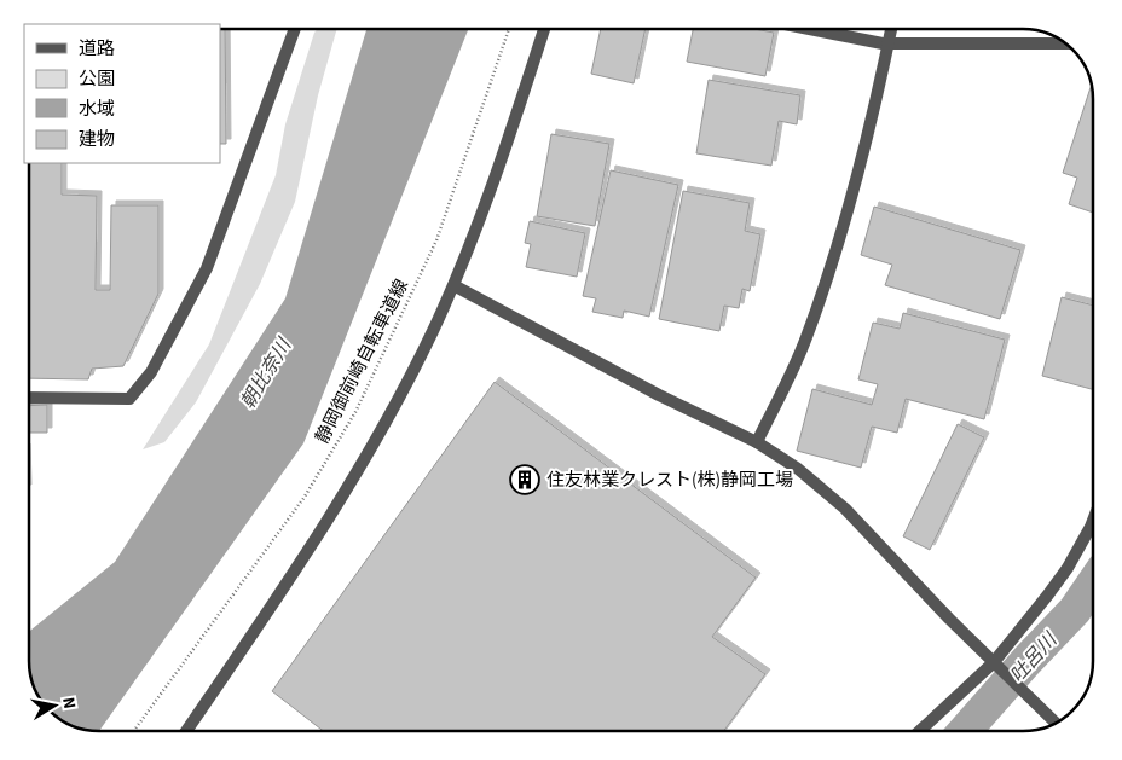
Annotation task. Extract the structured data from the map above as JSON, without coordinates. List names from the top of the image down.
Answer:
{
  "streets": {
    "path": ["静岡御前崎自転車道線"]
  },
  "water": ["朝比奈川", "吐呂川"],
  "places": {
    "building": ["住友林業クレスト(株)静岡工場"]
  },
  "legend": [
    "道路",
    "公園",
    "水域",
    "建物"
  ],
  "north": "right"
}
